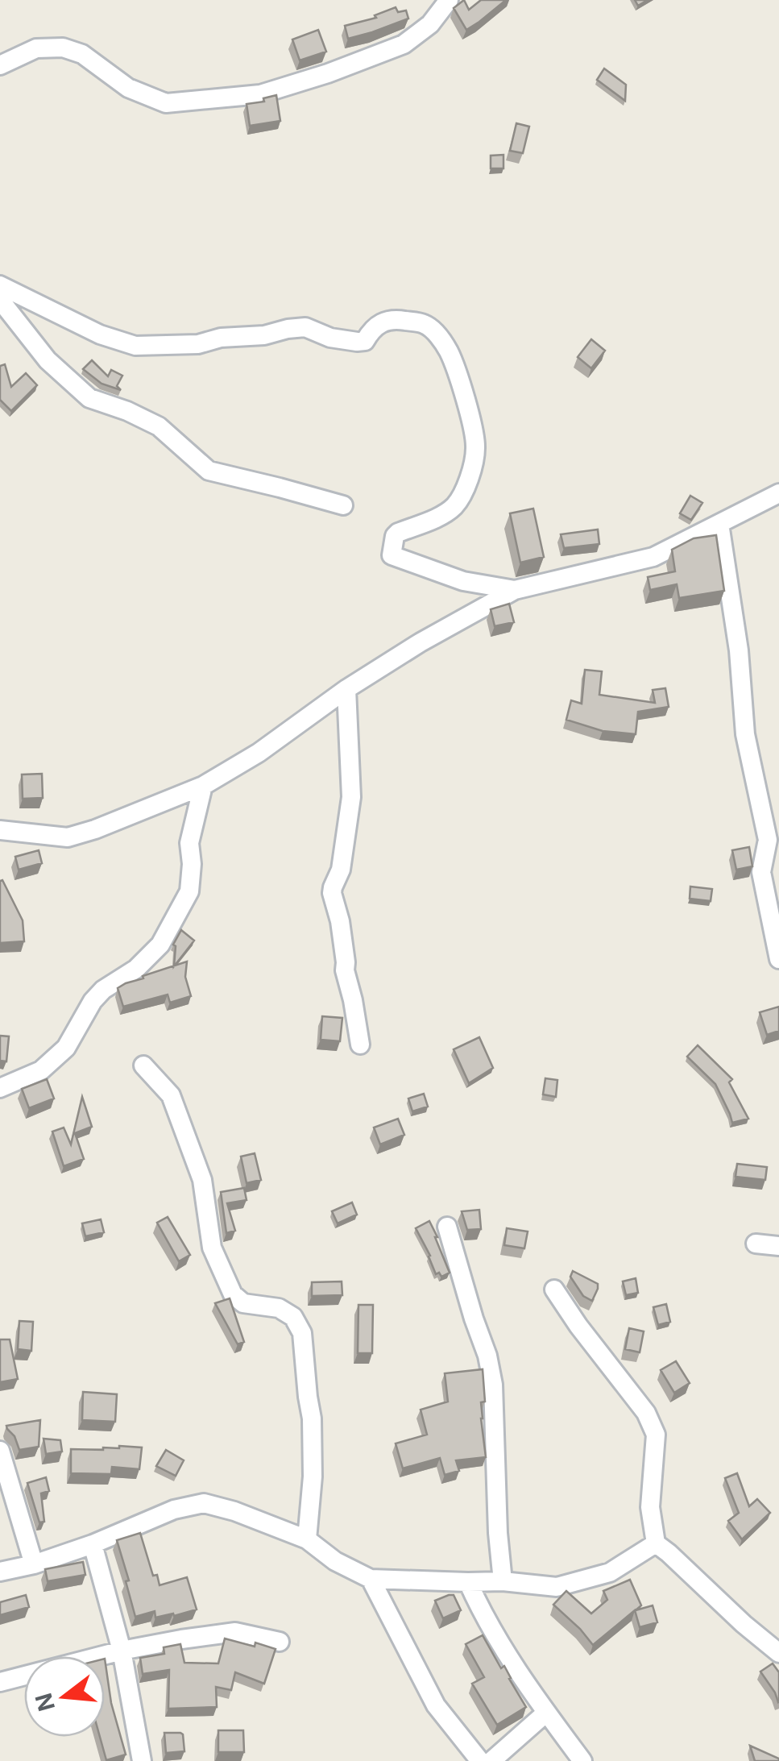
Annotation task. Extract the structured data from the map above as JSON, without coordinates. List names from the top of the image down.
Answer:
{
  "north": "left"
}
